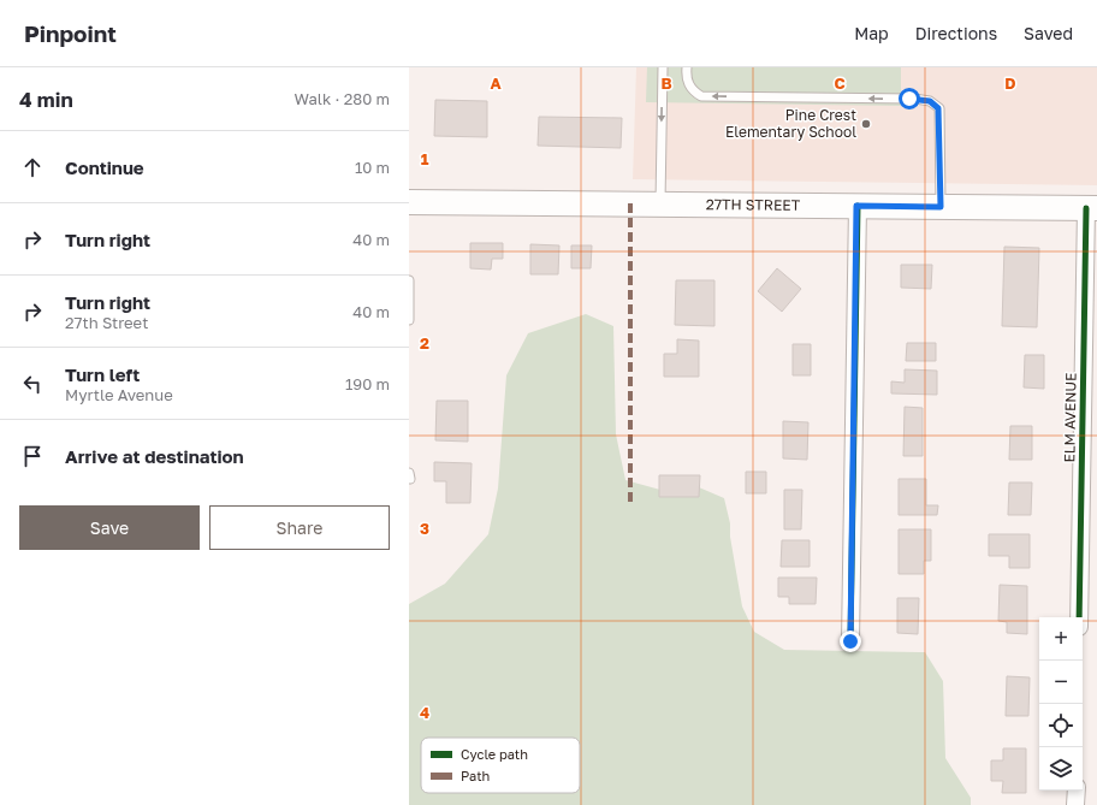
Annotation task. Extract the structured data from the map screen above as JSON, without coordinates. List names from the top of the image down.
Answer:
{
  "streets": {
    "main road": ["27TH STREET"],
    "street": ["ELM AVENUE"]
  },
  "crossings": [
    ["27TH STREET", "ELM AVENUE"]
  ],
  "places": ["Pine Crest Elementary School"],
  "legend": ["Cycle path", "Path"],
  "page": {
    "header": "Pinpoint",
    "nav": ["Map", "Directions", "Saved"],
    "heading": ["4 min", "Walk · 280 m"],
    "list": [
      ["Continue", "10 m"],
      ["Turn right", "40 m"],
      ["Turn right", "27th Street", "40 m"],
      ["Turn left", "Myrtle Avenue", "190 m"],
      "Arrive at destination"
    ],
    "buttons": ["Save", "Share"],
    "map_buttons": ["+", "−"]
  },
  "grid": {
    "columns": [
      "A",
      "B",
      "C",
      "D"
    ],
    "rows": [
      "1",
      "2",
      "3",
      "4"
    ]
  }
}
